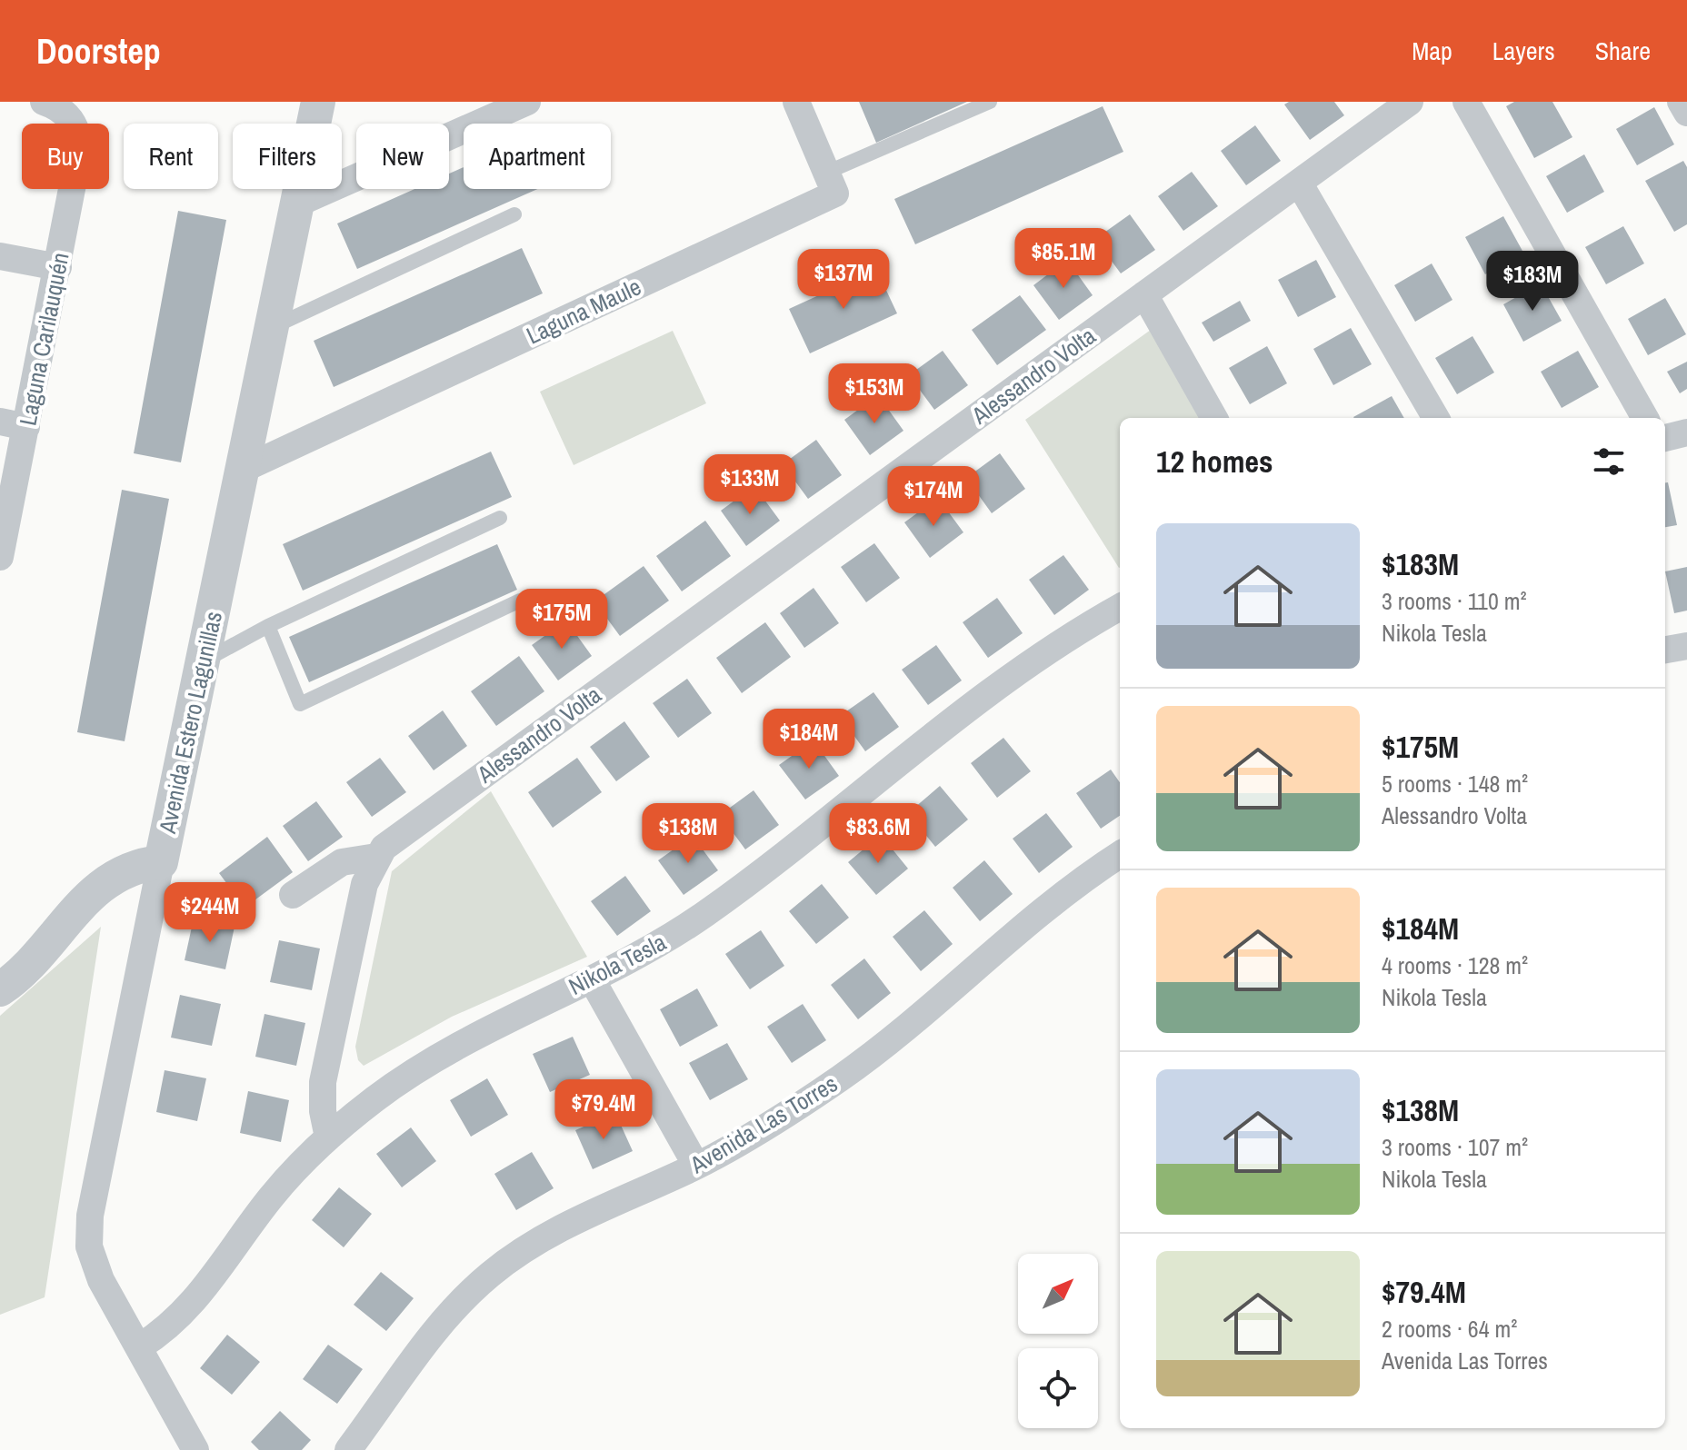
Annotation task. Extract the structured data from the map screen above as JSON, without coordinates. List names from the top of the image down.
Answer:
{
  "streets": {
    "street": [
      "Laguna Maule",
      "Laguna Carilauquén",
      "Alessandro Volta",
      "Avenida Estero Lagunillas",
      "Nikola Tesla",
      "Avenida Las Torres"
    ]
  },
  "crossings": [
    ["Laguna Maule", "Avenida Estero Lagunillas"],
    ["Avenida Estero Lagunillas", "Nikola Tesla"]
  ],
  "north": "top right",
  "page": {
    "header": "Doorstep",
    "nav": ["Map", "Layers", "Share"],
    "chip": [
      "Buy",
      "Rent",
      "Filters",
      "New",
      "Apartment"
    ],
    "price": [
      "$85.1M",
      "$137M",
      "$183M",
      "$153M",
      "$133M",
      "$174M",
      "$175M",
      "$184M",
      "$138M",
      "$83.6M",
      "$244M",
      "$79.4M"
    ],
    "heading": "12 homes",
    "list": [
      {
        "name": "$183M",
        "note": "3 rooms · 110 m² · Nikola Tesla"
      },
      {
        "name": "$175M",
        "note": "5 rooms · 148 m² · Alessandro Volta"
      },
      {
        "name": "$184M",
        "note": "4 rooms · 128 m² · Nikola Tesla"
      },
      {
        "name": "$138M",
        "note": "3 rooms · 107 m² · Nikola Tesla"
      },
      {
        "name": "$79.4M",
        "note": "2 rooms · 64 m² · Avenida Las Torres"
      }
    ]
  }
}
